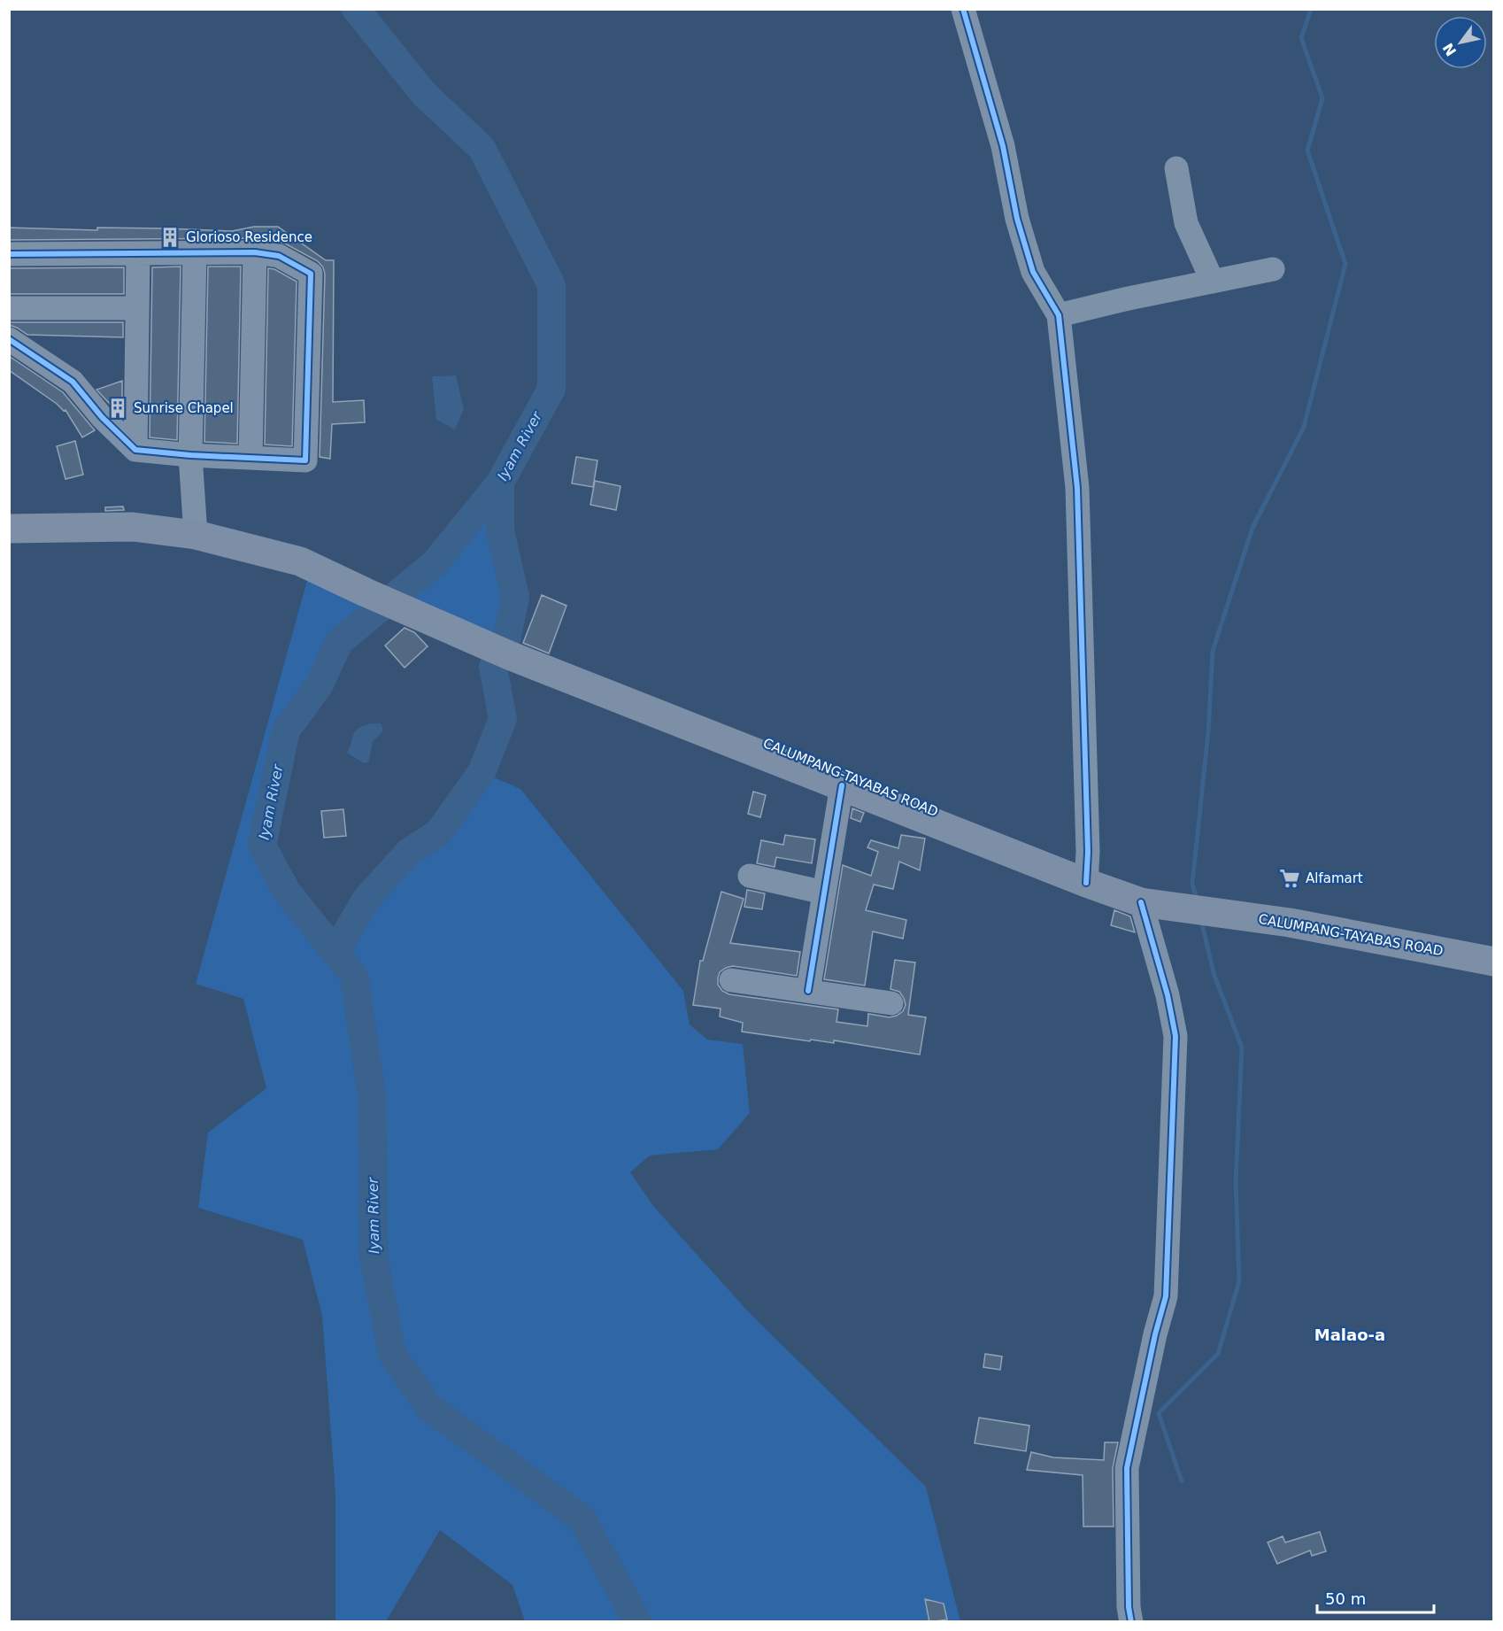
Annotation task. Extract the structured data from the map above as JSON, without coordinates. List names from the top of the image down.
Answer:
{
  "streets": {
    "main road": ["CALUMPANG-TAYABAS ROAD"]
  },
  "districts": ["Malao-a"],
  "water": ["Iyam River"],
  "places": {
    "building": ["Glorioso Residence", "Sunrise Chapel"],
    "supermarket": ["Alfamart"]
  },
  "scale_bar": "50 m",
  "north": "bottom left"
}
